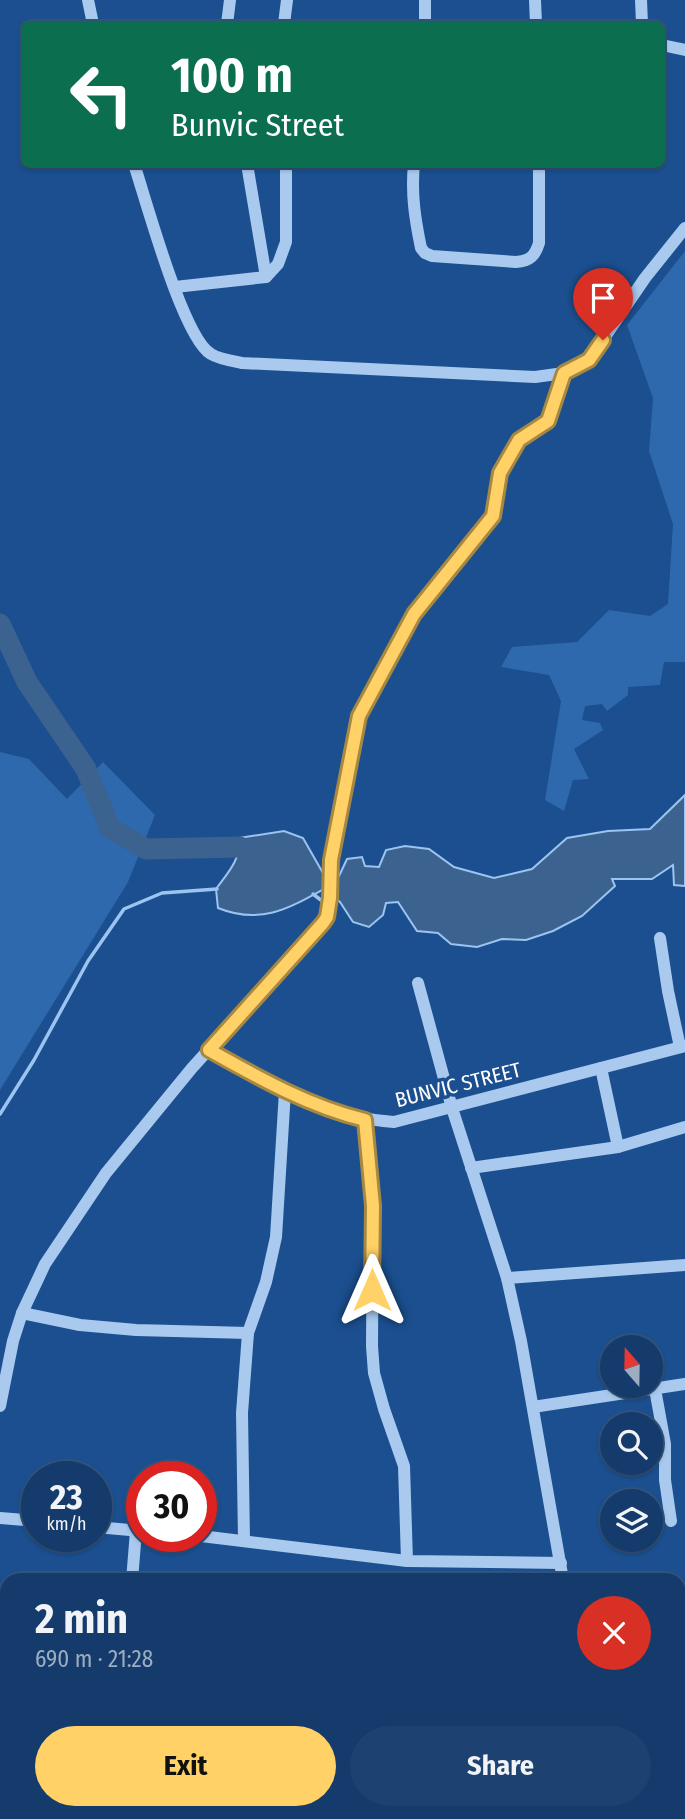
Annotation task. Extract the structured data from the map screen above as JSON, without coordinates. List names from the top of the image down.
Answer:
{
  "streets": {
    "street": ["BUNVIC STREET"]
  },
  "north": "top",
  "page": {
    "turn": ["100 m", "Bunvic Street"],
    "speed": "23 km/h",
    "limit": "30",
    "heading": ["2 min", "690 m · 21:28"],
    "buttons": ["Exit", "Share"]
  }
}
